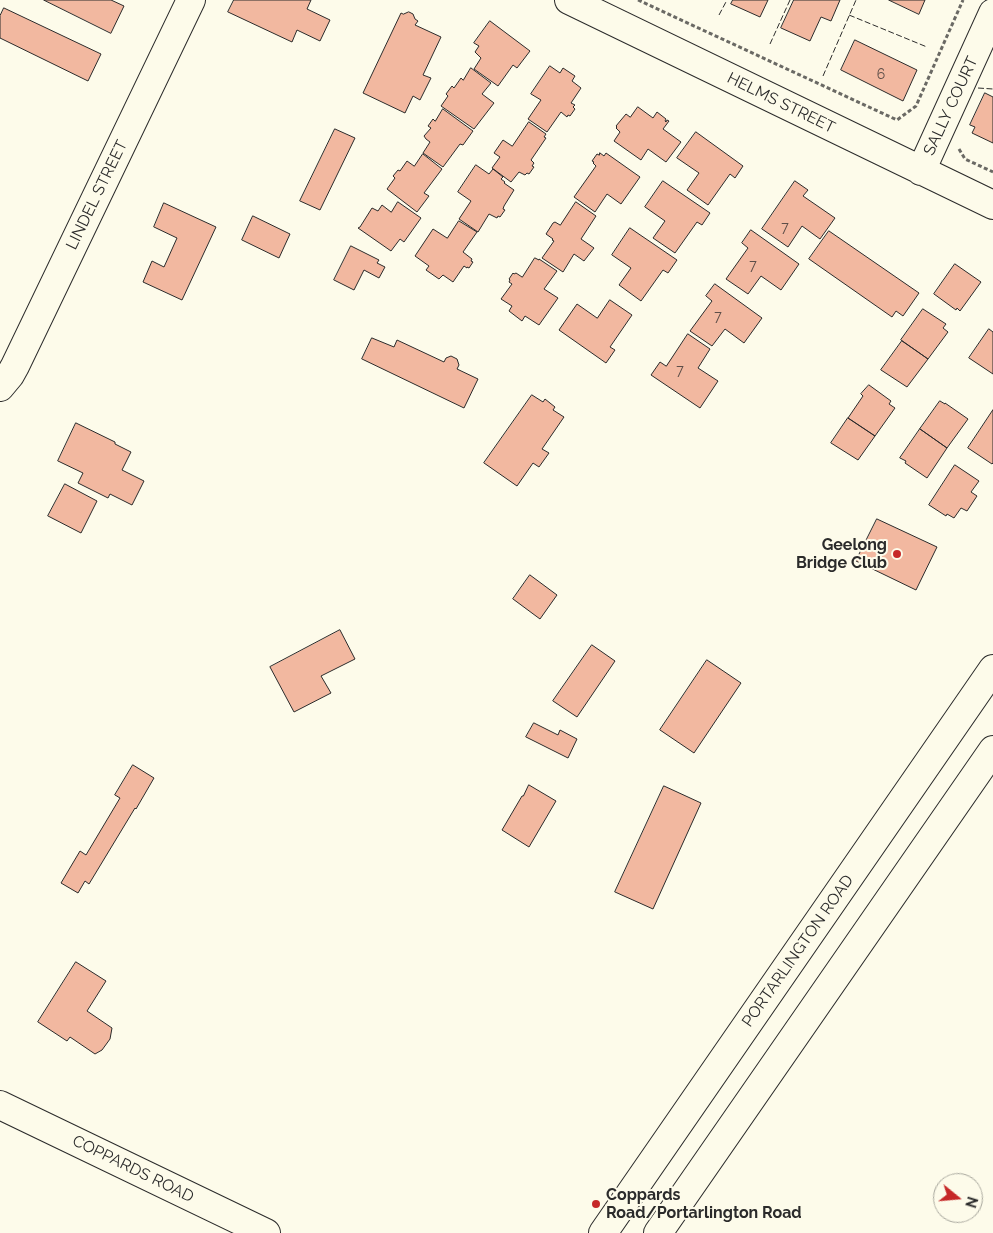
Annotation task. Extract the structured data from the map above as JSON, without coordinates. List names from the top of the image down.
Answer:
{
  "streets": {
    "street": [
      "HELMS STREET",
      "SALLY COURT",
      "LINDEL STREET",
      "PORTARLINGTON ROAD",
      "COPPARDS ROAD"
    ]
  },
  "crossings": [
    ["HELMS STREET", "SALLY COURT"]
  ],
  "places": ["Geelong Bridge Club", "Coppards Road/Portarlington Road"],
  "house_numbers": [
    "6",
    "7",
    "7",
    "7",
    "7"
  ],
  "north": "right"
}
